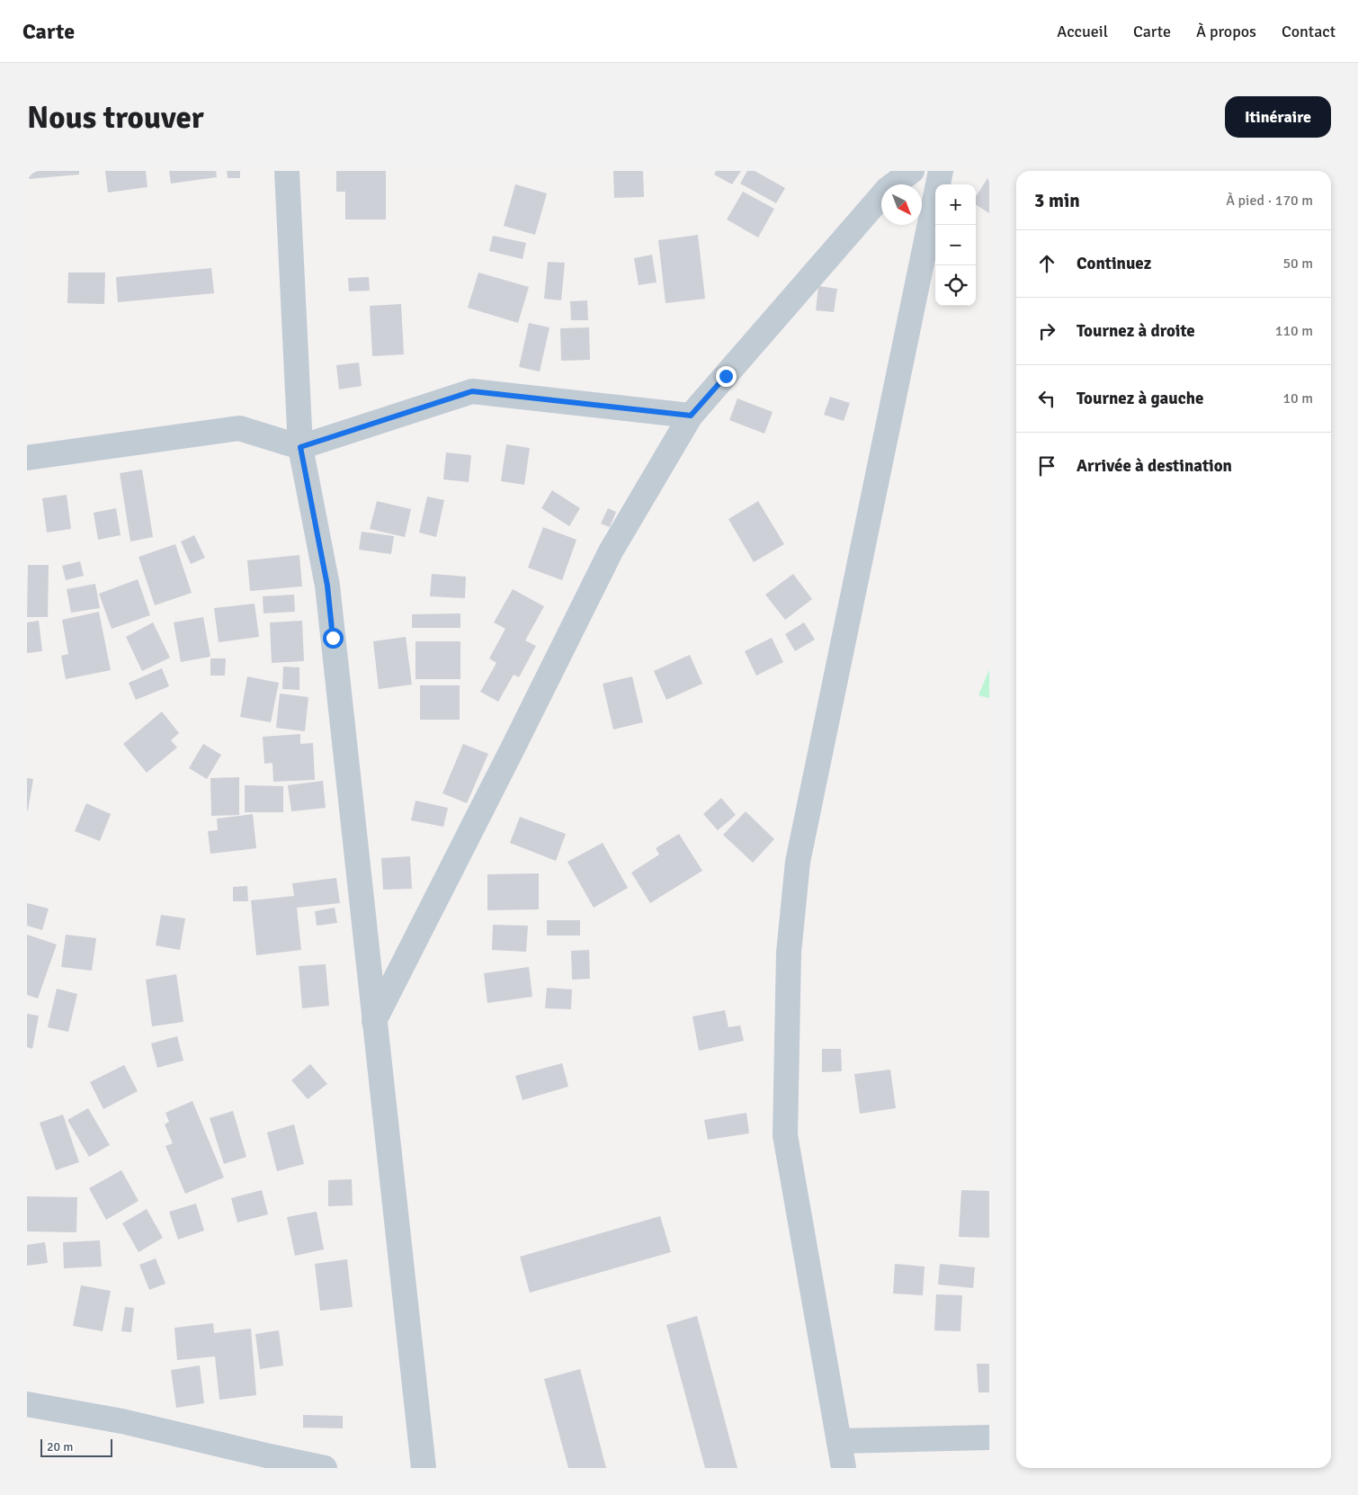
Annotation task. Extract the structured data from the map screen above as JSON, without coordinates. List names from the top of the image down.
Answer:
{
  "scale_bar": "20 m",
  "north": "bottom right",
  "page": {
    "header": "Carte",
    "nav": [
      "Accueil",
      "Carte",
      "À propos",
      "Contact"
    ],
    "buttons": "Itinéraire",
    "title": "Nous trouver",
    "heading": ["3 min", "À pied · 170 m"],
    "map_buttons": ["+", "−"],
    "list": [
      ["Continuez", "50 m"],
      ["Tournez à droite", "110 m"],
      ["Tournez à gauche", "10 m"],
      "Arrivée à destination"
    ],
    "scale": "20 m"
  }
}
